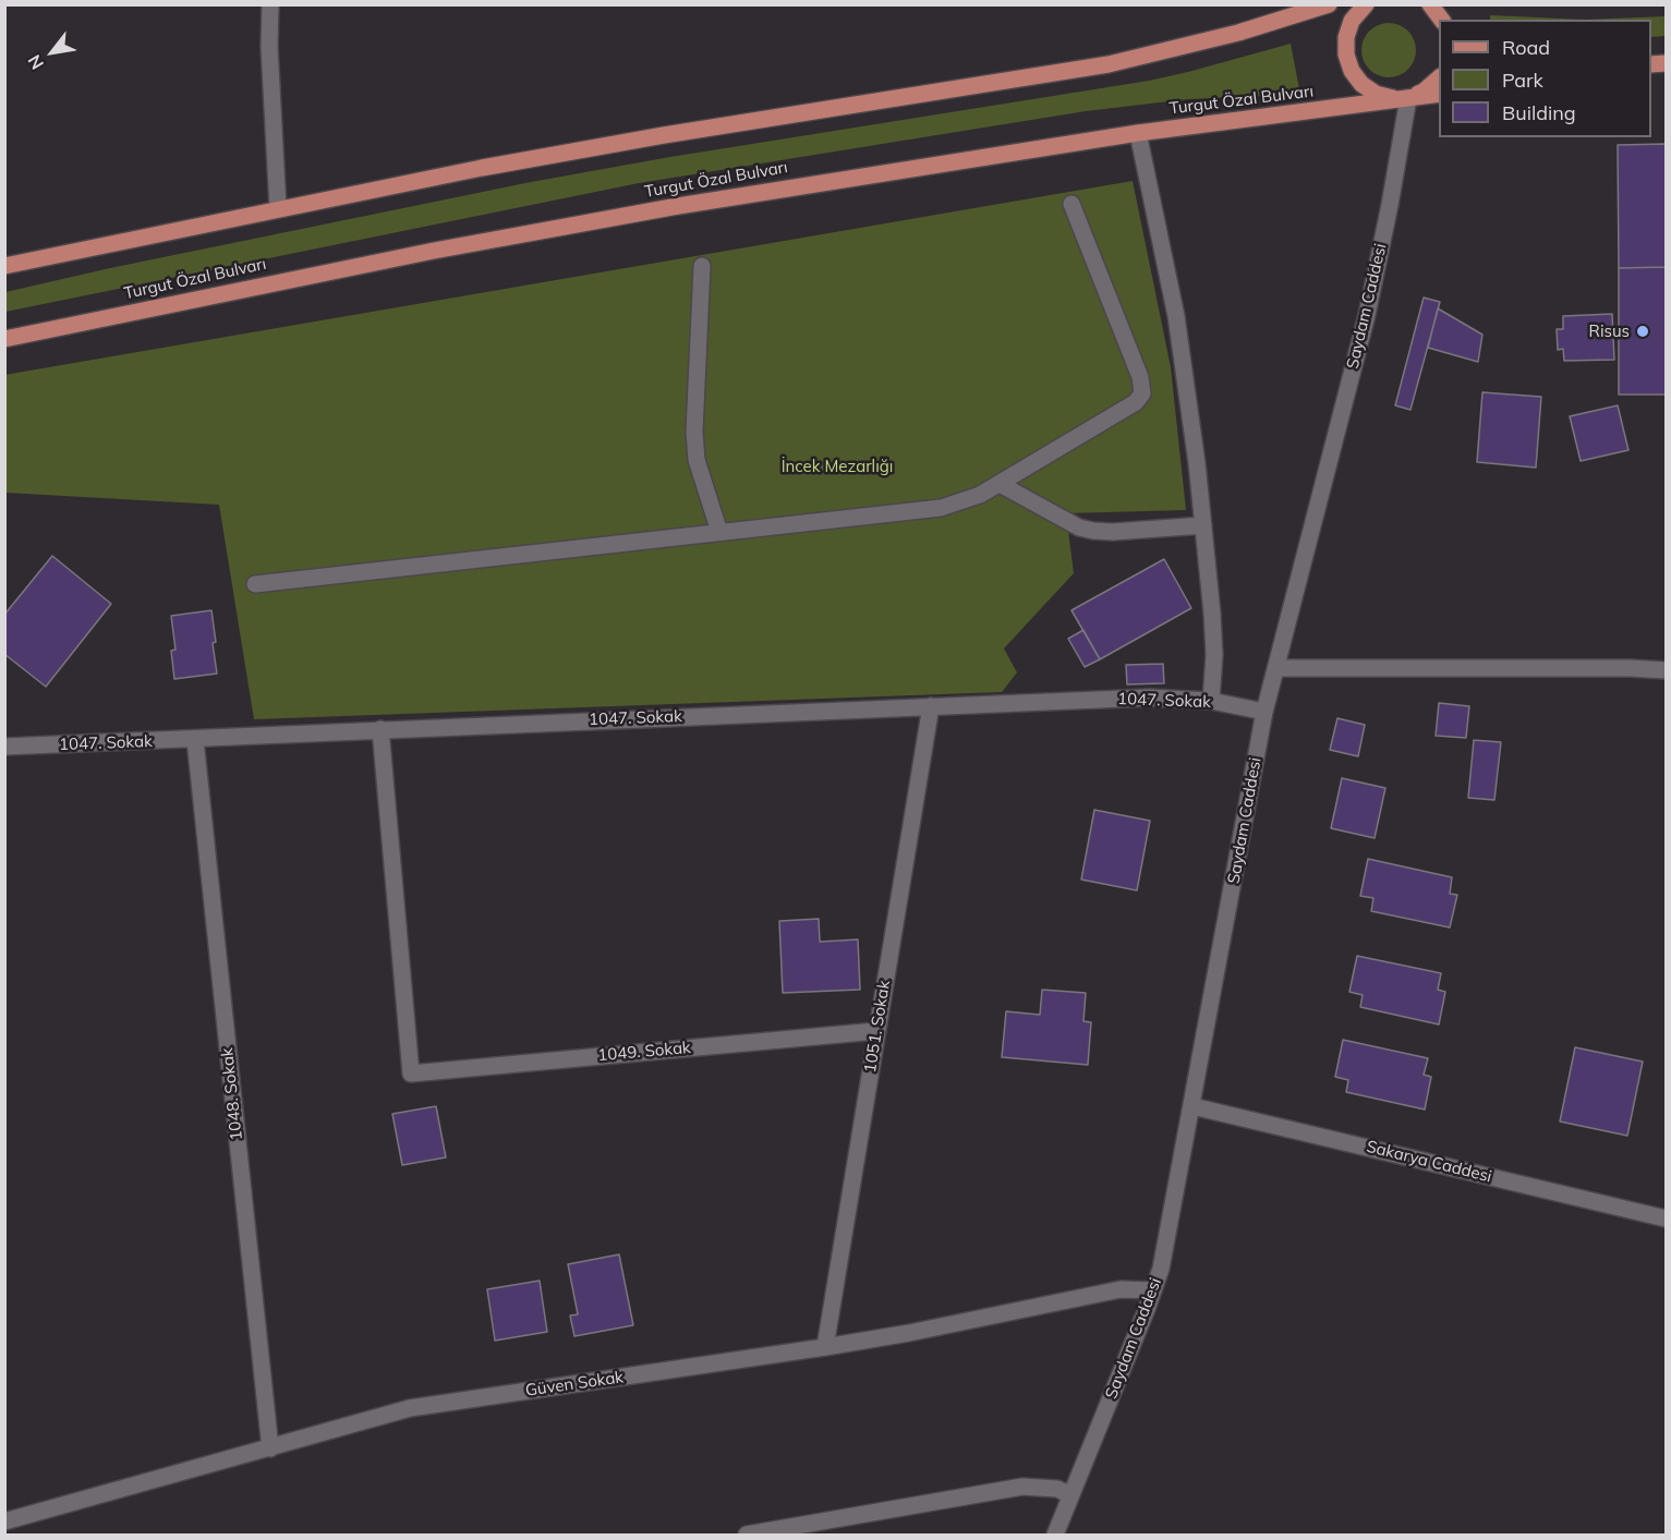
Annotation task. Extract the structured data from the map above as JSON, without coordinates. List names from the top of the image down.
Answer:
{
  "streets": {
    "main road": ["Turgut Özal Bulvarı"],
    "street": [
      "Saydam Caddesi",
      "1047. Sokak",
      "1051. Sokak",
      "1049. Sokak",
      "1048. Sokak",
      "Sakarya Caddesi",
      "Güven Sokak"
    ]
  },
  "crossings": [
    ["Turgut Özal Bulvarı", "Saydam Caddesi"],
    ["Saydam Caddesi", "1047. Sokak"],
    ["Saydam Caddesi", "Sakarya Caddesi"],
    ["Saydam Caddesi", "Güven Sokak"],
    ["1047. Sokak", "1051. Sokak"],
    ["1047. Sokak", "1049. Sokak"],
    ["1047. Sokak", "1048. Sokak"],
    ["1051. Sokak", "1049. Sokak"],
    ["1051. Sokak", "Güven Sokak"],
    ["1048. Sokak", "Güven Sokak"]
  ],
  "parks": ["İncek Mezarlığı"],
  "places": ["Risus"],
  "legend": ["Road", "Park", "Building"],
  "north": "bottom left"
}
